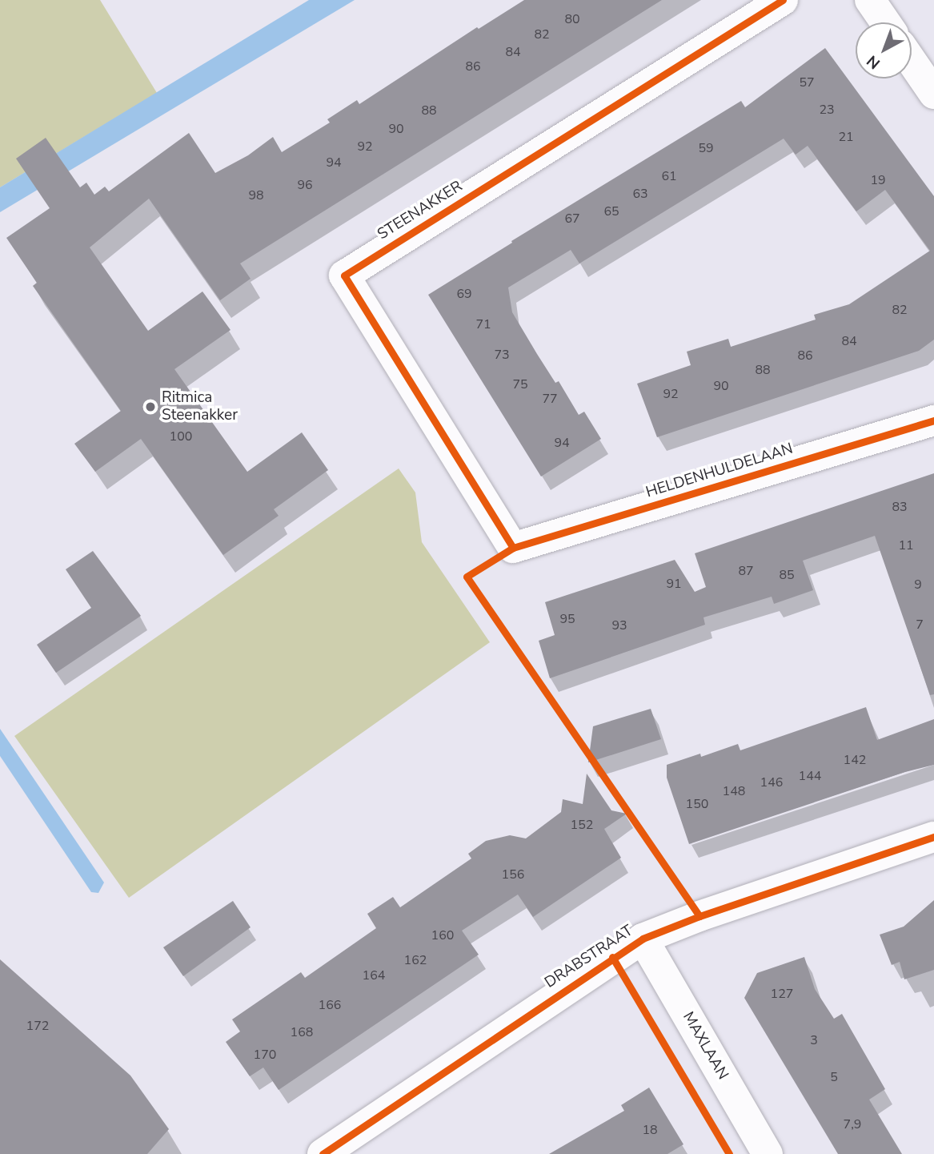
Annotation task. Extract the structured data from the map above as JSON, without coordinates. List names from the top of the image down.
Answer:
{
  "streets": {
    "street": [
      "STEENAKKER",
      "HELDENHULDELAAN",
      "DRABSTRAAT",
      "MAXLAAN"
    ]
  },
  "crossings": [
    ["STEENAKKER", "HELDENHULDELAAN"],
    ["DRABSTRAAT", "MAXLAAN"]
  ],
  "places": ["Ritmica Steenakker"],
  "house_numbers": [
    "80",
    "82",
    "84",
    "86",
    "57",
    "23",
    "88",
    "90",
    "21",
    "92",
    "59",
    "94",
    "61",
    "19",
    "96",
    "63",
    "98",
    "65",
    "67",
    "69",
    "82",
    "71",
    "84",
    "73",
    "86",
    "88",
    "75",
    "90",
    "92",
    "77",
    "100",
    "94",
    "83",
    "11",
    "87",
    "85",
    "91",
    "9",
    "95",
    "7",
    "93",
    "142",
    "144",
    "146",
    "148",
    "150",
    "152",
    "156",
    "160",
    "162",
    "164",
    "127",
    "166",
    "172",
    "168",
    "3",
    "170",
    "5",
    "7,9",
    "18"
  ],
  "north": "bottom left"
}
